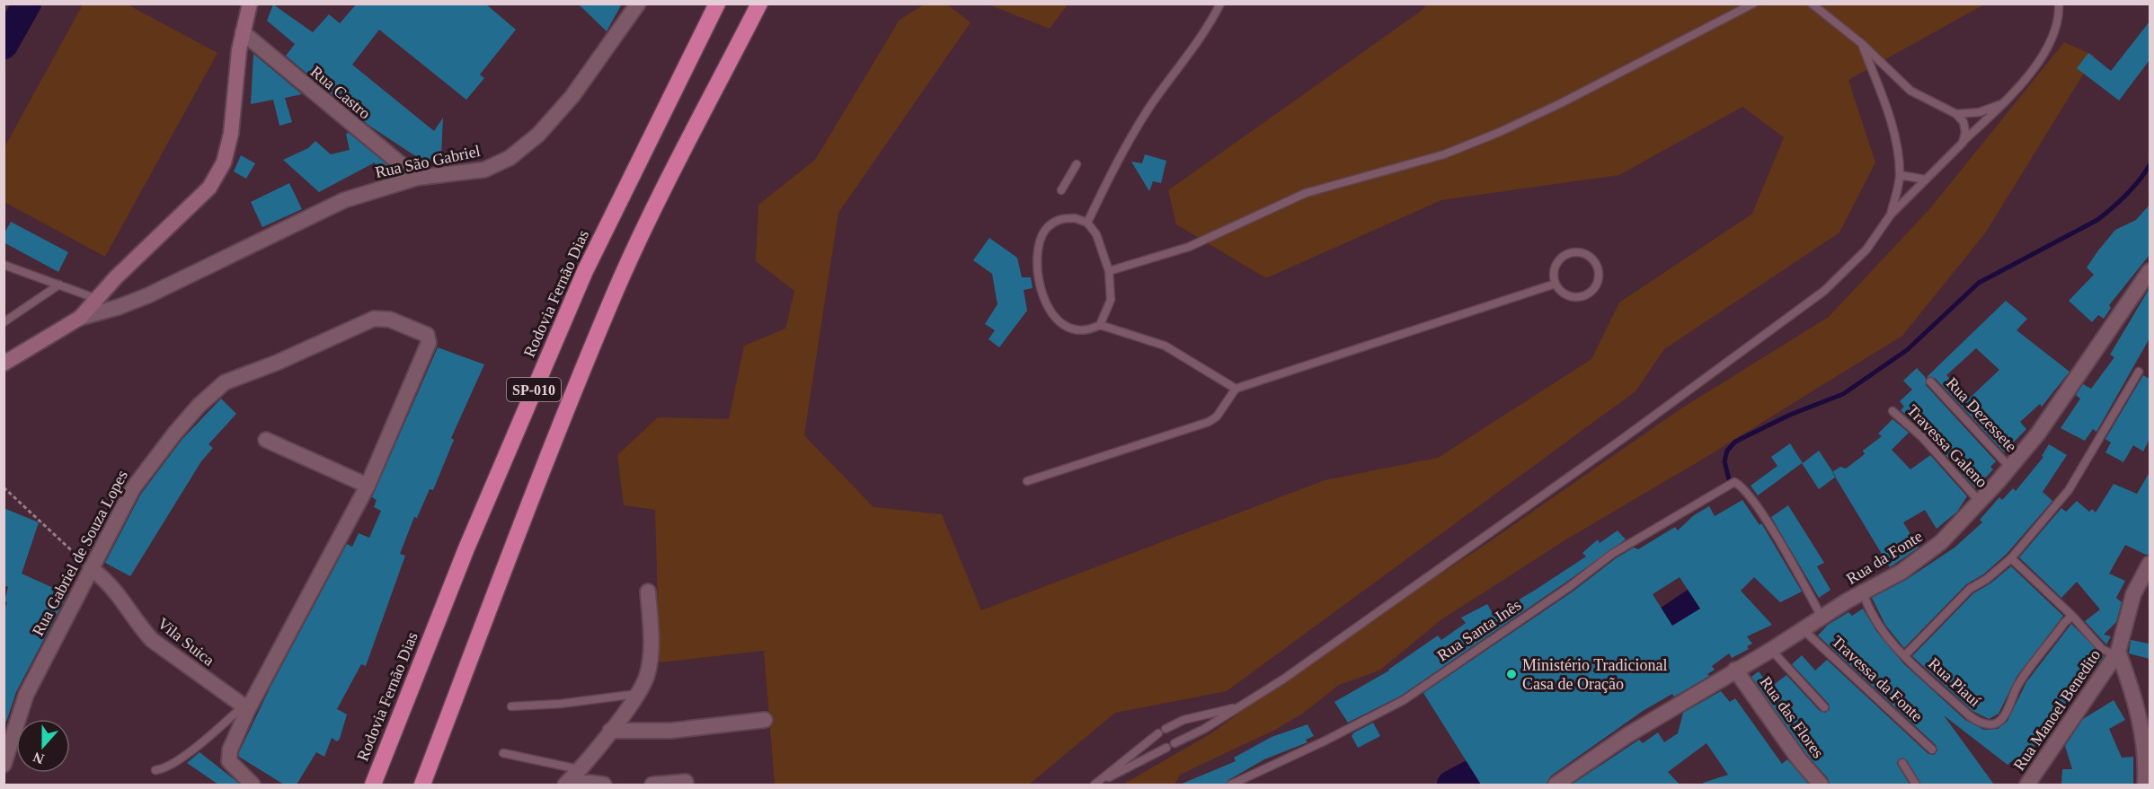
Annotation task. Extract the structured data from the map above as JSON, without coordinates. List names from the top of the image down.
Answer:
{
  "streets": {
    "highway": ["Rodovia Fernão Dias", "SP-010"],
    "street": [
      "Rua Castro",
      "Rua São Gabriel",
      "Rua Gabriel de Souza Lopes",
      "Rua da Fonte",
      "Vila Suica",
      "Rua Manoel Benedito",
      "Rua das Flores"
    ],
    "lane": [
      "Rua Dezessete",
      "Travessa Galeno",
      "Rua Santa Inês",
      "Travessa da Fonte",
      "Rua Piauí"
    ]
  },
  "crossings": [
    ["Rua Castro", "Rua São Gabriel"],
    ["Rua Dezessete", "Rua da Fonte"],
    ["Travessa Galeno", "Rua da Fonte"],
    ["Rua Gabriel de Souza Lopes", "Vila Suica"],
    ["Rua da Fonte", "Rua Santa Inês"],
    ["Rua da Fonte", "Travessa da Fonte"],
    ["Rua da Fonte", "Rua Piauí"],
    ["Rua da Fonte", "Rua das Flores"]
  ],
  "places": ["Ministério Tradicional Casa de Oração"],
  "north": "bottom"
}
